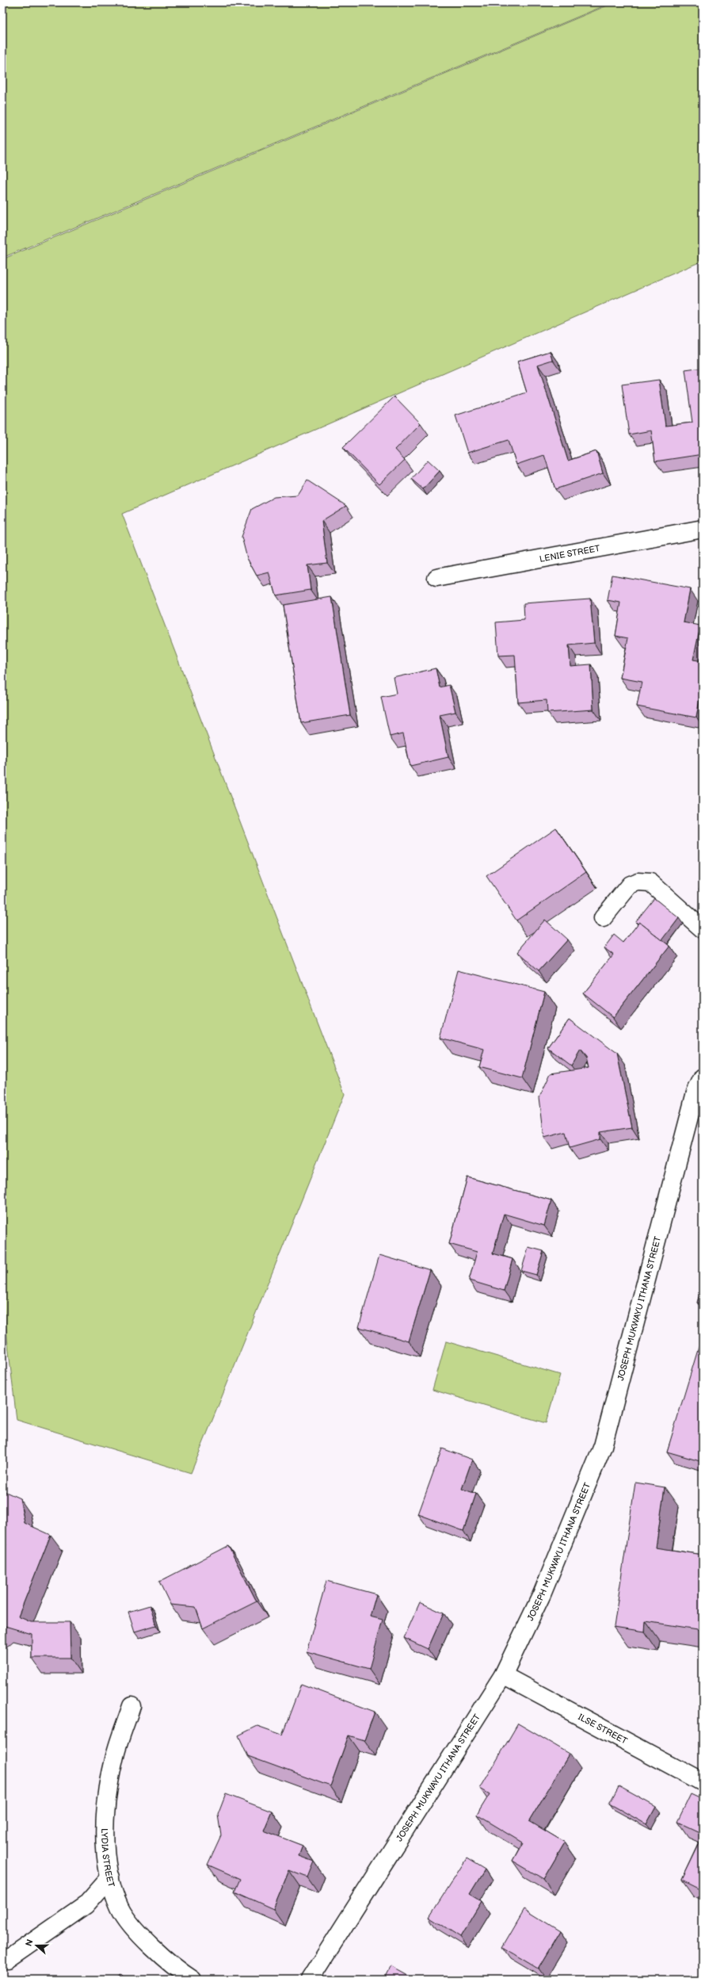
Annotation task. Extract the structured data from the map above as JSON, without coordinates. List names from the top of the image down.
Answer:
{
  "streets": {
    "street": [
      "LENIE STREET",
      "JOSEPH MUKWAYU ITHANA STREET",
      "ILSE STREET",
      "LYDIA STREET"
    ]
  },
  "crossings": [
    ["JOSEPH MUKWAYU ITHANA STREET", "ILSE STREET"]
  ],
  "north": "left"
}
